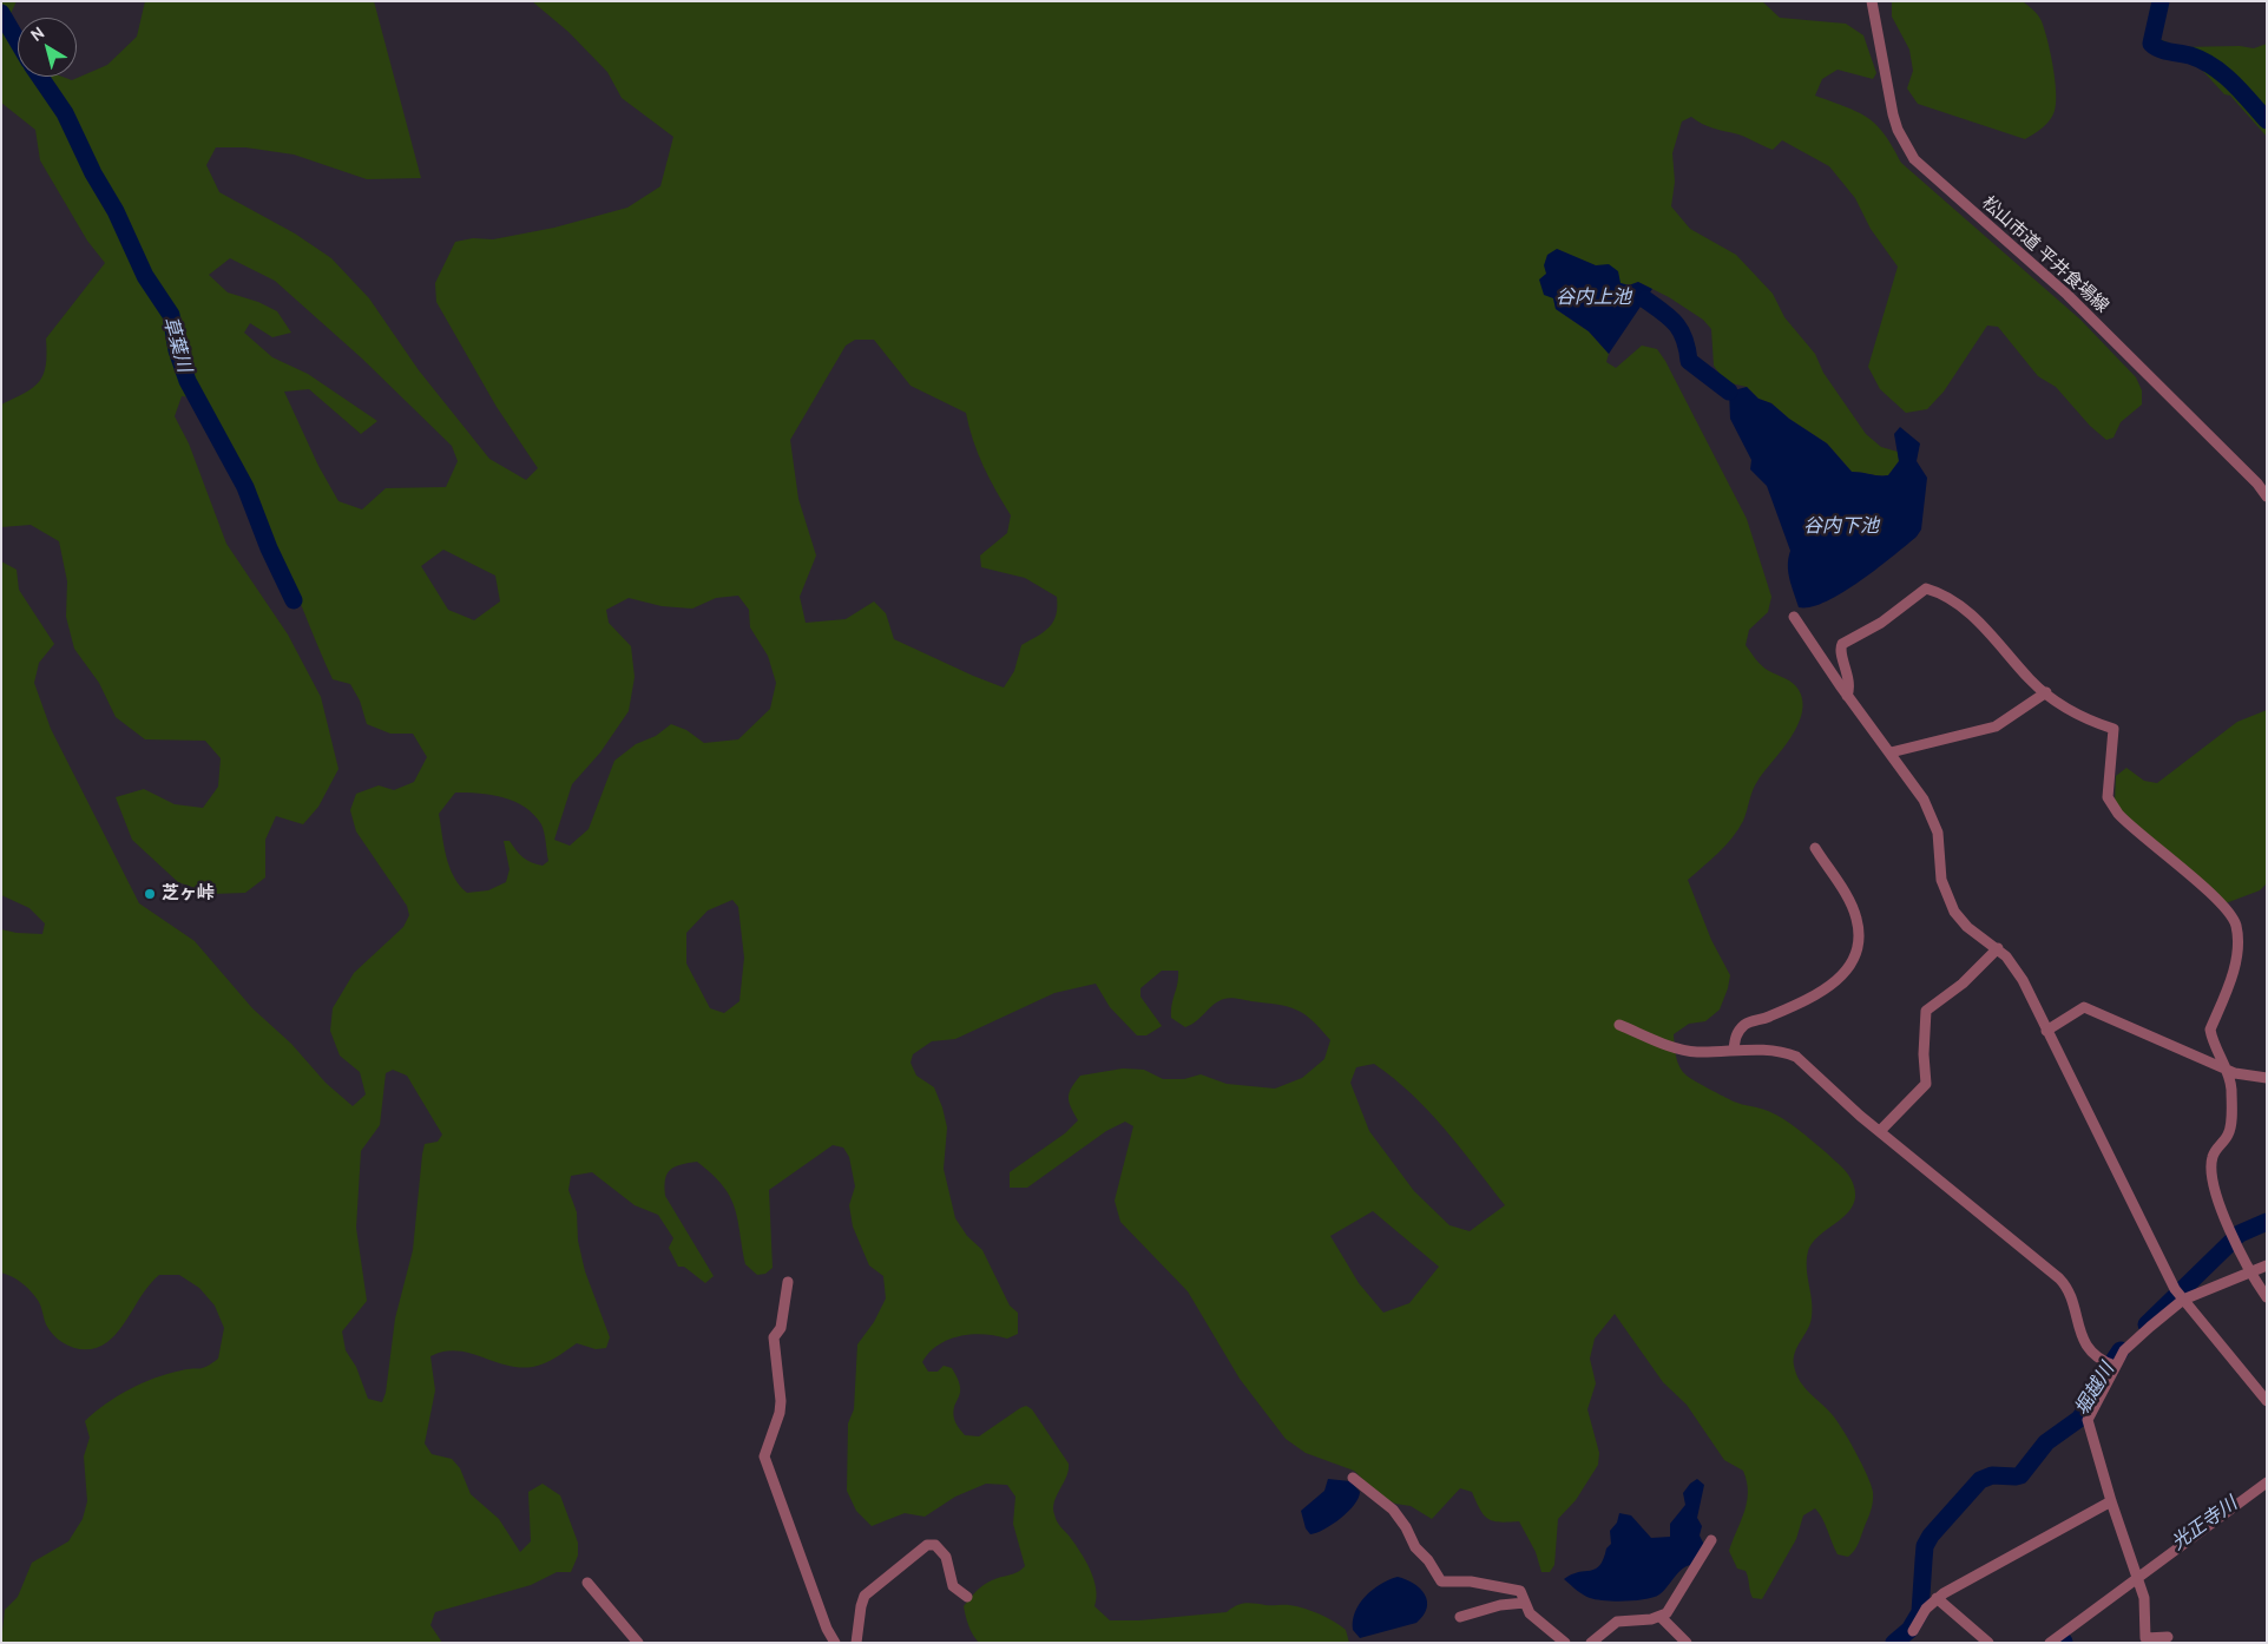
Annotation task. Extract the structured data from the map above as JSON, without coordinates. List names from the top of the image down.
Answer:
{
  "streets": {
    "street": ["松山市道 平井食場線"]
  },
  "water": [
    "谷内上池",
    "草葉川",
    "谷内下池",
    "堀越川",
    "光正寺川"
  ],
  "places": ["芝ヶ峠"],
  "north": "top left"
}
